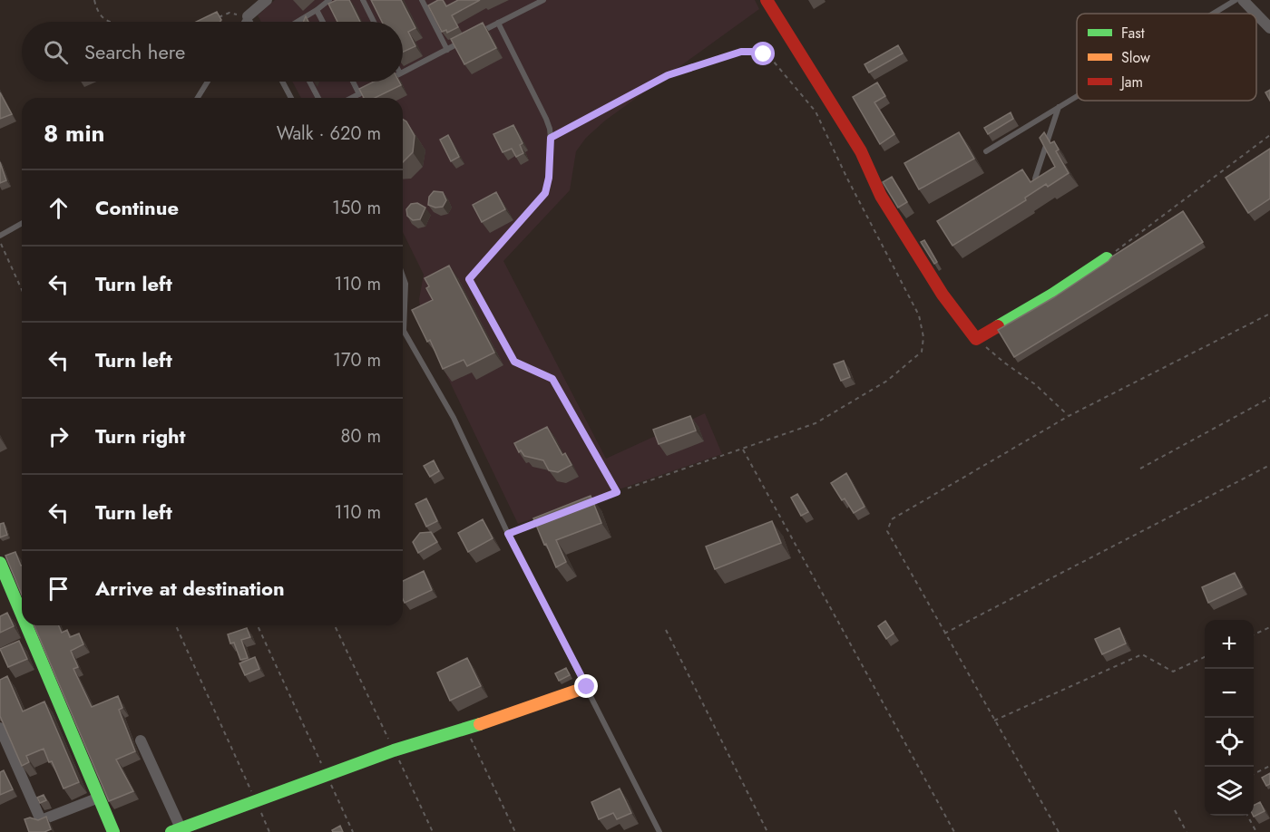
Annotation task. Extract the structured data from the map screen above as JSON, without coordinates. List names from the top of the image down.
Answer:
{
  "legend": ["Fast", "Slow", "Jam"],
  "page": {
    "search": "Search here",
    "heading": ["8 min", "Walk · 620 m"],
    "list": [
      ["Continue", "150 m"],
      ["Turn left", "110 m"],
      ["Turn left", "170 m"],
      ["Turn right", "80 m"],
      ["Turn left", "110 m"],
      "Arrive at destination"
    ],
    "map_buttons": ["+", "−"]
  }
}
